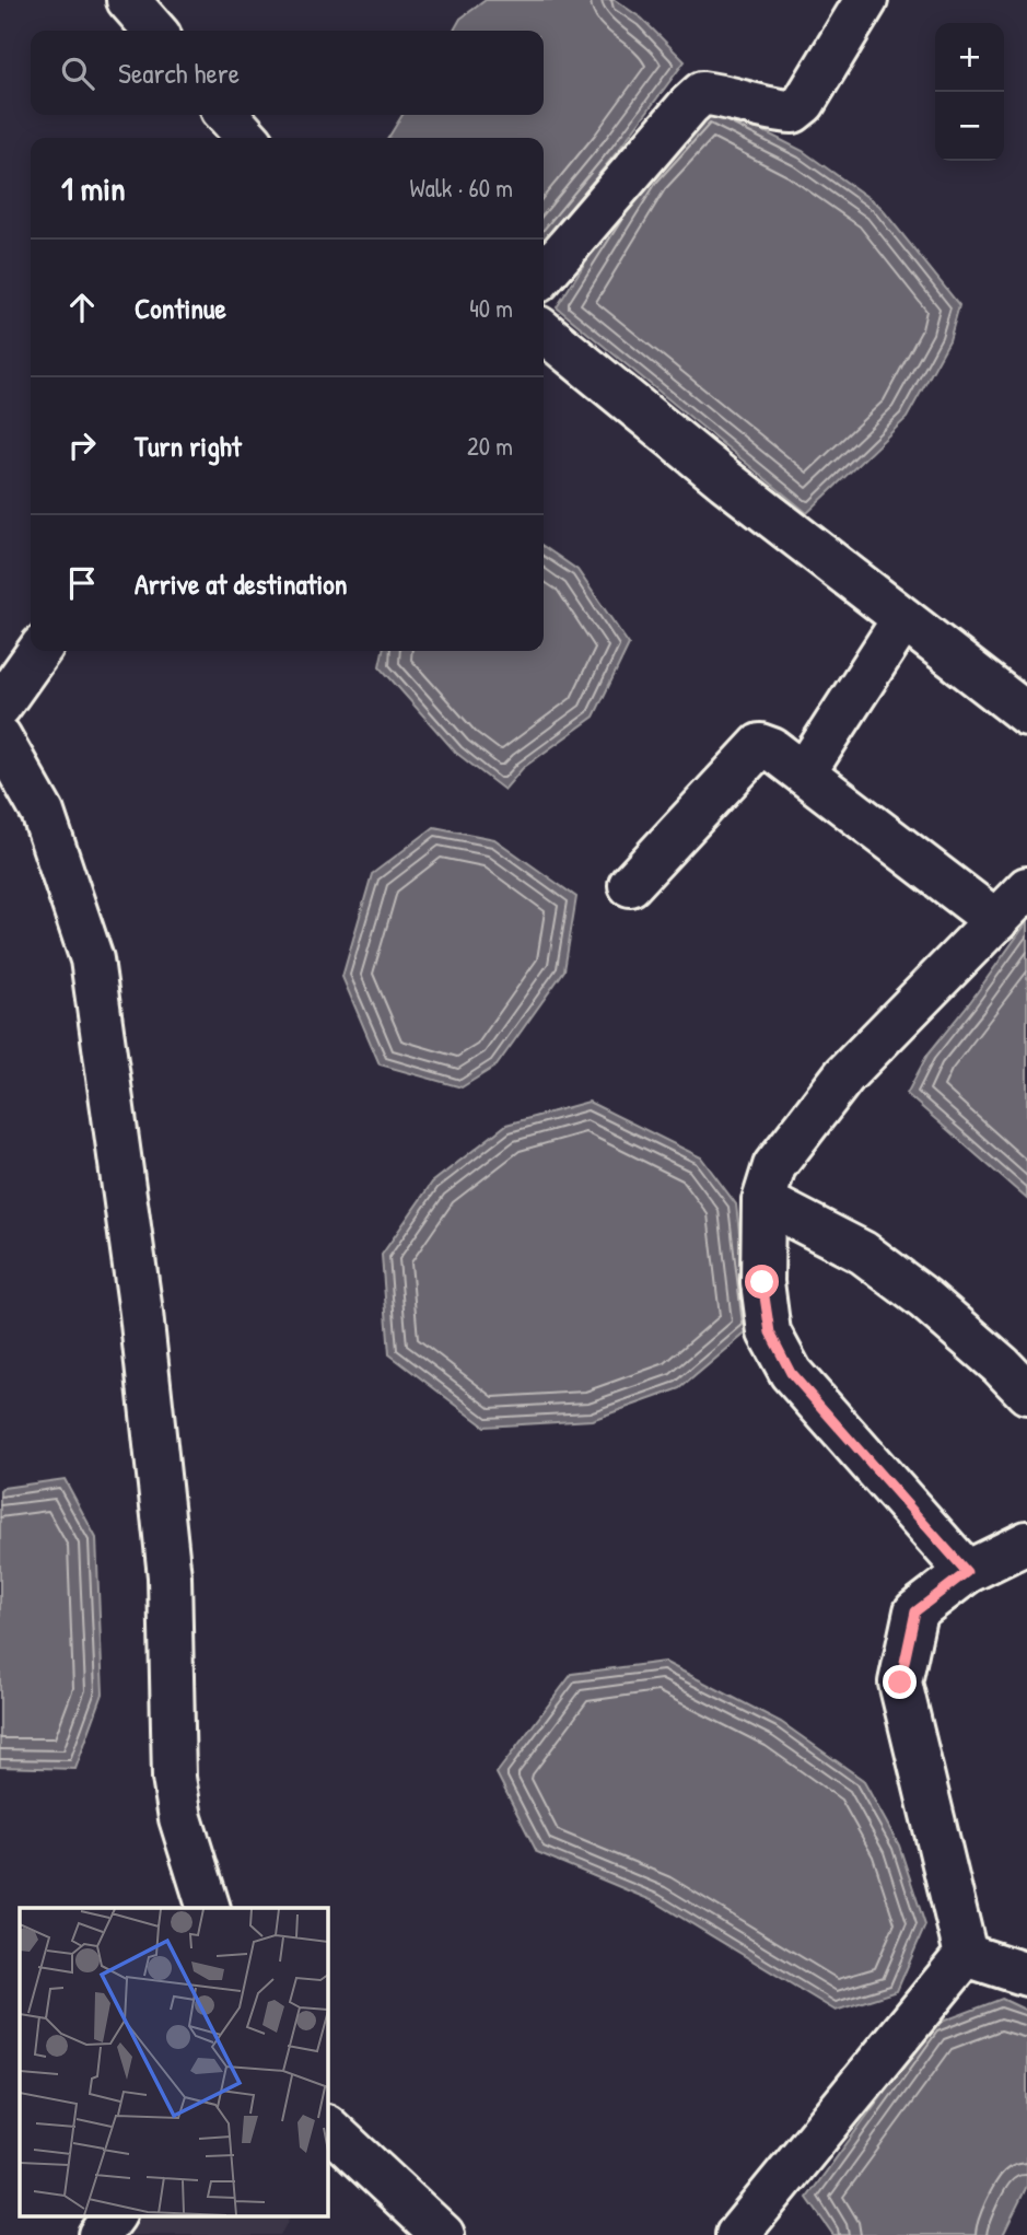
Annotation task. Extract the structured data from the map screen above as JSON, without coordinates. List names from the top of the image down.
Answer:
{
  "page": {
    "map_buttons": ["+", "−"],
    "search": "Search here",
    "heading": ["1 min", "Walk · 60 m"],
    "list": [
      ["Continue", "40 m"],
      ["Turn right", "20 m"],
      "Arrive at destination"
    ]
  }
}
